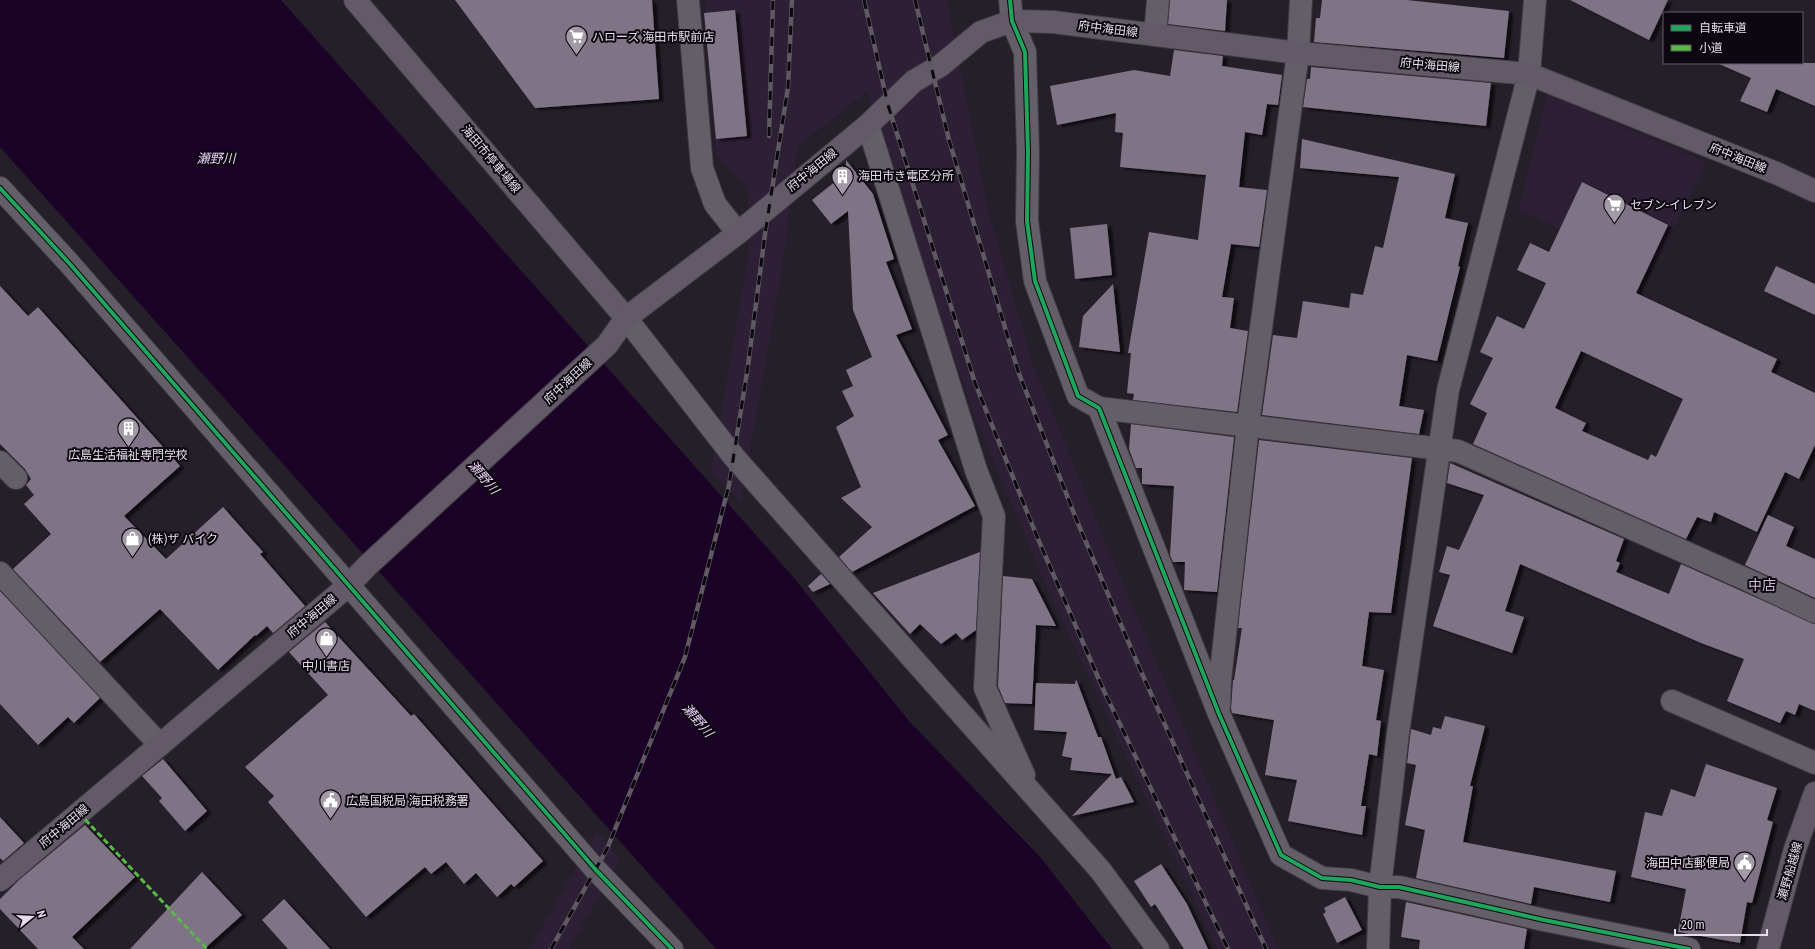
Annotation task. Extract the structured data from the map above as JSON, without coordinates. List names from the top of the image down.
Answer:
{
  "streets": {
    "main road": ["府中海田線", "海田市停車場線", "瀬野船越線"]
  },
  "crossings": [
    ["府中海田線", "海田市停車場線"]
  ],
  "districts": ["中店"],
  "water": ["瀬野川"],
  "places": {
    "supermarket": ["ハローズ 海田市駅前店", "セブン-イレブン"],
    "building": ["海田市き電区分所", "広島生活福祉専門学校"],
    "shop": ["(株)ザ バイク", "中川書店"],
    "public building": ["広島国税局 海田税務署", "海田中店郵便局"]
  },
  "legend": ["自転車道", "小道"],
  "scale_bar": "20 m",
  "north": "right"
}
